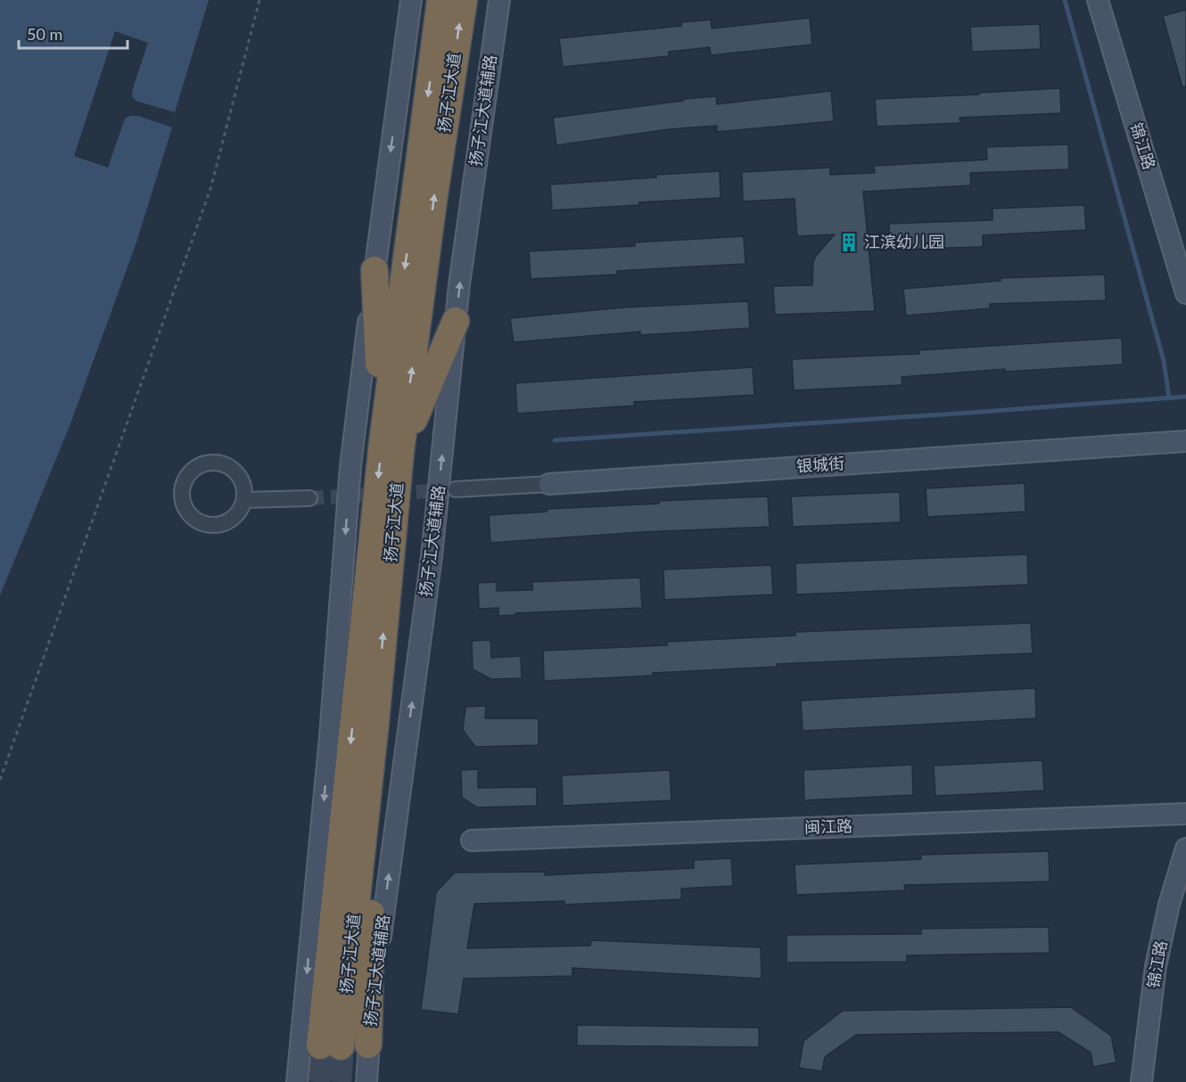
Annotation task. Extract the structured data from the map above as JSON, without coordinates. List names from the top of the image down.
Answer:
{
  "streets": {
    "highway": ["扬子江大道"],
    "main road": [
      "扬子江大道辅路",
      "锦江路",
      "银城街",
      "闽江路"
    ]
  },
  "places": {
    "building": ["江滨幼儿园"]
  },
  "scale_bar": "50 m"
}
